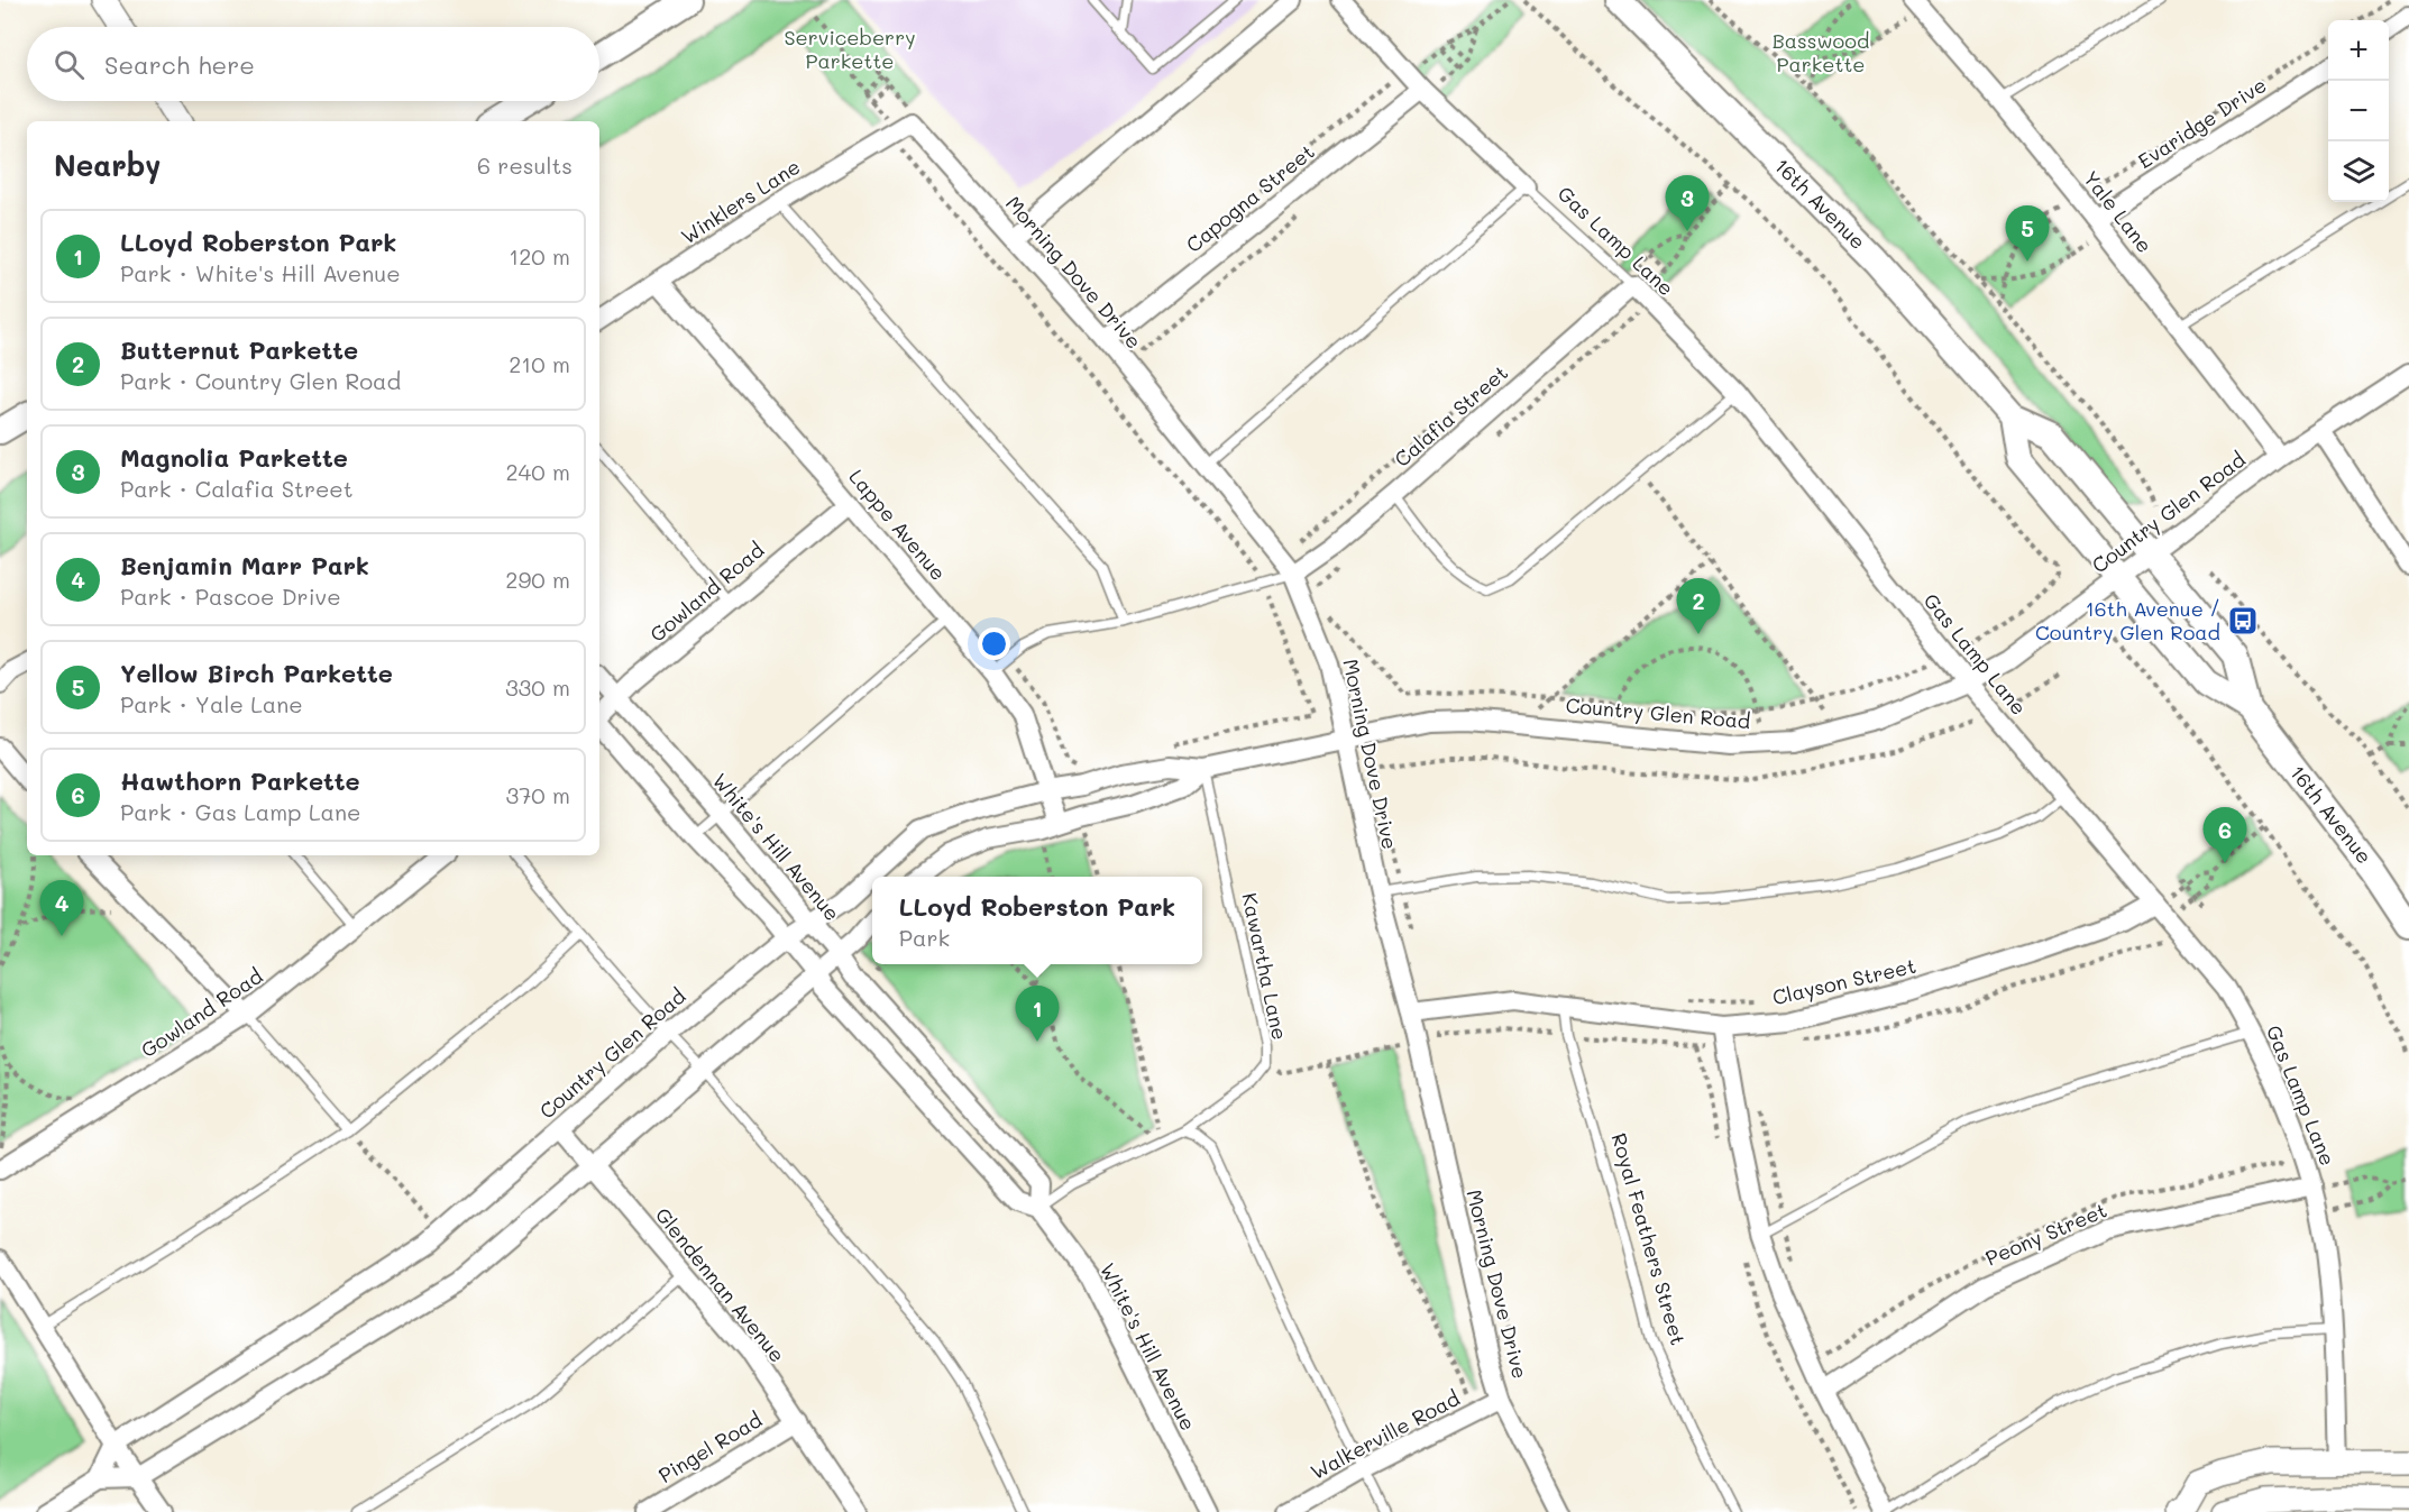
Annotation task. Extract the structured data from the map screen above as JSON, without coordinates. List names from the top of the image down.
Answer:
{
  "streets": {
    "main road": ["16th Avenue"],
    "street": [
      "Evaridge Drive",
      "Capogna Street",
      "Winklers Lane",
      "Yale Lane",
      "Gas Lamp Lane",
      "Morning Dove Drive",
      "Calafia Street",
      "Country Glen Road",
      "Lappe Avenue",
      "Gowland Road",
      "White's Hill Avenue",
      "Clayson Street",
      "Peony Street",
      "Glendennan Avenue",
      "Walkerville Road",
      "Pingel Road"
    ],
    "lane": ["Kawartha Lane", "Royal Feathers Street"]
  },
  "crossings": [
    ["Evaridge Drive", "Yale Lane"],
    ["Capogna Street", "Gas Lamp Lane"],
    ["Capogna Street", "Morning Dove Drive"],
    ["Winklers Lane", "Morning Dove Drive"],
    ["Winklers Lane", "Lappe Avenue"],
    ["16th Avenue", "Country Glen Road"],
    ["Yale Lane", "Country Glen Road"],
    ["Gas Lamp Lane", "Calafia Street"],
    ["Gas Lamp Lane", "Country Glen Road"],
    ["Gas Lamp Lane", "Clayson Street"],
    ["Gas Lamp Lane", "Peony Street"],
    ["Morning Dove Drive", "Calafia Street"],
    ["Morning Dove Drive", "Country Glen Road"],
    ["Morning Dove Drive", "Clayson Street"],
    ["Morning Dove Drive", "Walkerville Road"],
    ["Country Glen Road", "Lappe Avenue"],
    ["Country Glen Road", "White's Hill Avenue"],
    ["Country Glen Road", "Kawartha Lane"],
    ["Country Glen Road", "Glendennan Avenue"],
    ["Lappe Avenue", "Gowland Road"],
    ["Gowland Road", "White's Hill Avenue"],
    ["White's Hill Avenue", "Kawartha Lane"],
    ["Clayson Street", "Royal Feathers Street"],
    ["Glendennan Avenue", "Pingel Road"]
  ],
  "parks": ["Serviceberry Parkette", "Basswood Parkette"],
  "places": {
    "bus stop": ["16th Avenue / Country Glen Road"]
  },
  "page": {
    "map_buttons": ["+", "−"],
    "search": "Search here",
    "heading": ["Nearby", "6 results"],
    "pins": [
      "3",
      "5",
      "2",
      "6",
      "4",
      "1"
    ],
    "list": [
      {
        "mark": "1",
        "name": "LLoyd Roberston Park",
        "note": "Park · White's Hill Avenue",
        "value": "120 m"
      },
      {
        "mark": "2",
        "name": "Butternut Parkette",
        "note": "Park · Country Glen Road",
        "value": "210 m"
      },
      {
        "mark": "3",
        "name": "Magnolia Parkette",
        "note": "Park · Calafia Street",
        "value": "240 m"
      },
      {
        "mark": "4",
        "name": "Benjamin Marr Park",
        "note": "Park · Pascoe Drive",
        "value": "290 m"
      },
      {
        "mark": "5",
        "name": "Yellow Birch Parkette",
        "note": "Park · Yale Lane",
        "value": "330 m"
      },
      {
        "mark": "6",
        "name": "Hawthorn Parkette",
        "note": "Park · Gas Lamp Lane",
        "value": "370 m"
      }
    ],
    "popup": ["LLoyd Roberston Park", "Park"]
  }
}
